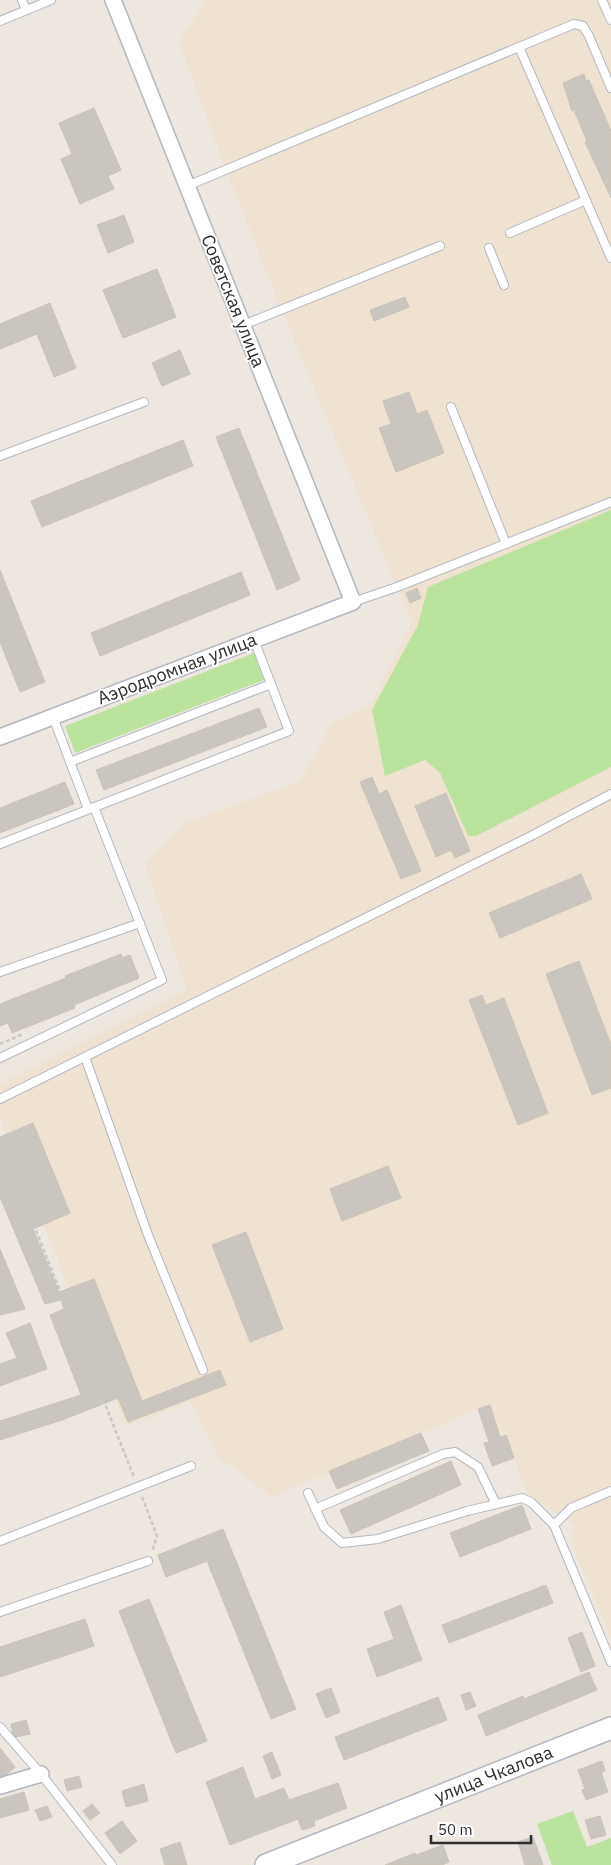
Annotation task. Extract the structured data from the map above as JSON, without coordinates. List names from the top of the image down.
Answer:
{
  "streets": {
    "street": ["Советская улица", "Аэродромная улица", "улица Чкалова"]
  },
  "crossings": [
    ["Советская улица", "Аэродромная улица"]
  ],
  "scale_bar": "50 m"
}
